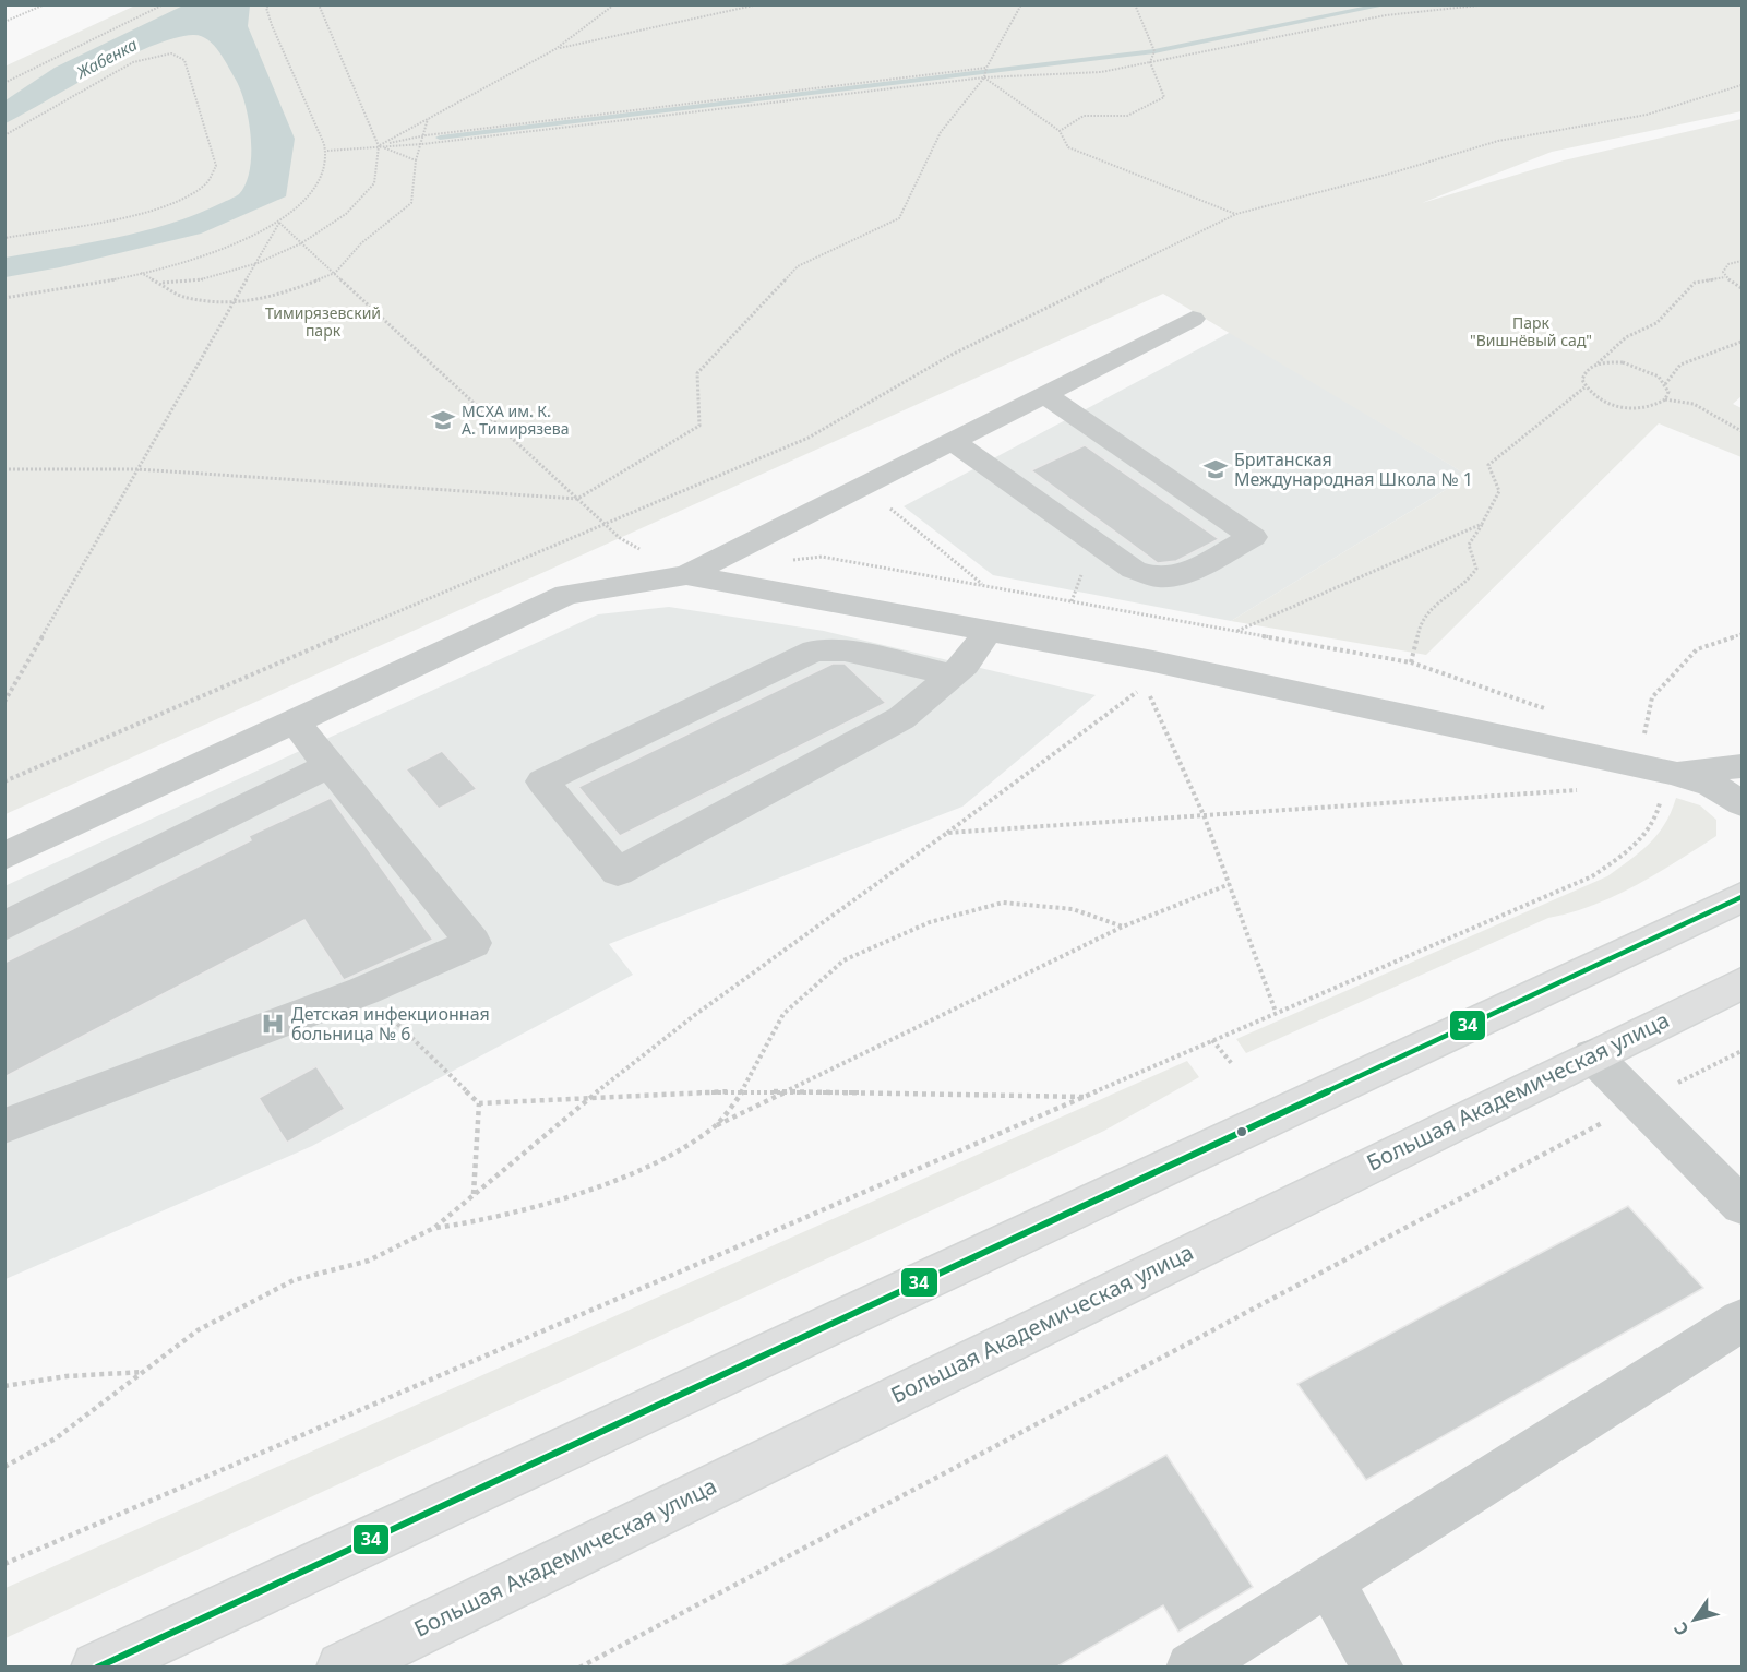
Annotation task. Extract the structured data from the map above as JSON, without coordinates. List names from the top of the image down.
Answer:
{
  "streets": {
    "main road": ["Большая Академическая улица"]
  },
  "water": ["Жабенка"],
  "parks": ["Тимирязевский парк", "Парк \"Вишнёвый сад\""],
  "places": {
    "school or university": ["МСХА им. К. А. Тимирязева", "Британская Международная Школа № 1"],
    "hospital": ["Детская инфекционная больница № 6"]
  },
  "lines": ["transit line 34"],
  "north": "bottom left"
}
